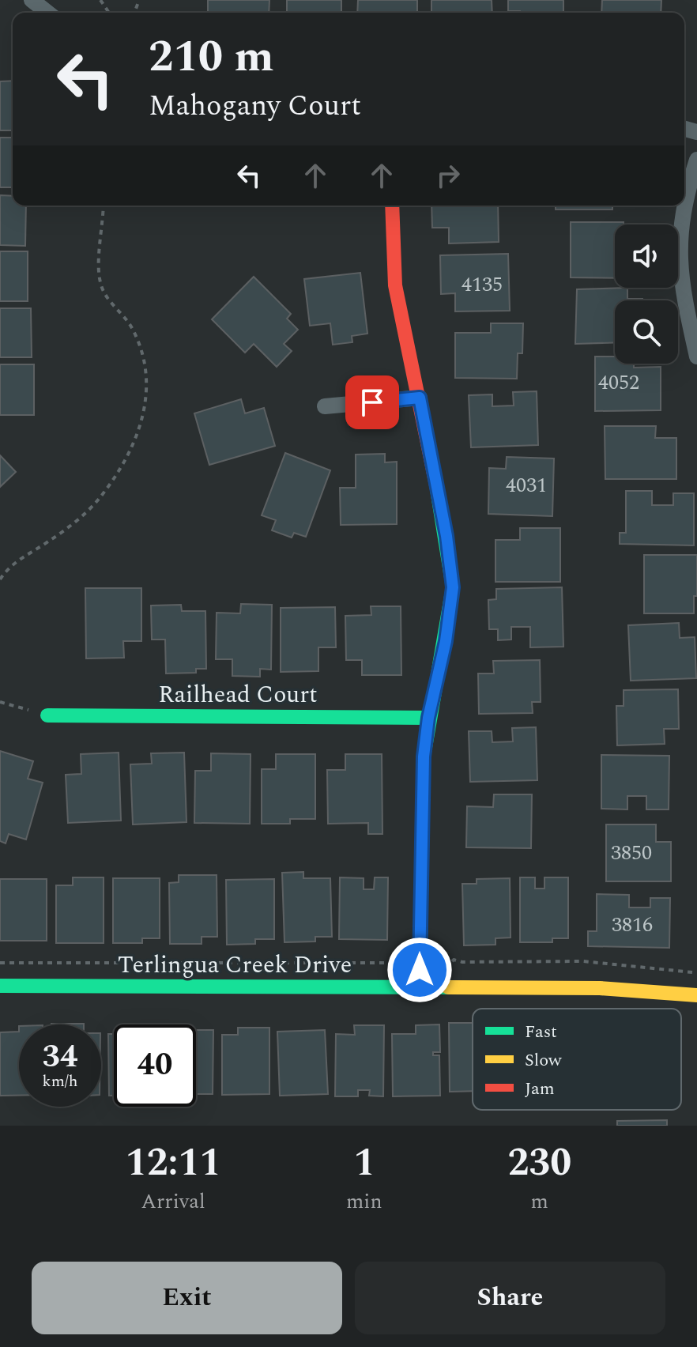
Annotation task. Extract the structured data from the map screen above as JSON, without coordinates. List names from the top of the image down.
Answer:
{
  "streets": {
    "street": ["Railhead Court", "Terlingua Creek Drive"]
  },
  "house_numbers": [
    "4135",
    "4052",
    "4031",
    "3850",
    "3816"
  ],
  "legend": ["Fast", "Slow", "Jam"],
  "page": {
    "turn": ["210 m", "Mahogany Court"],
    "speed": "34 km/h",
    "limit": "40",
    "eta": [
      "12:11",
      "Arrival",
      "1",
      "min",
      "230",
      "m"
    ],
    "buttons": ["Exit", "Share"]
  }
}
